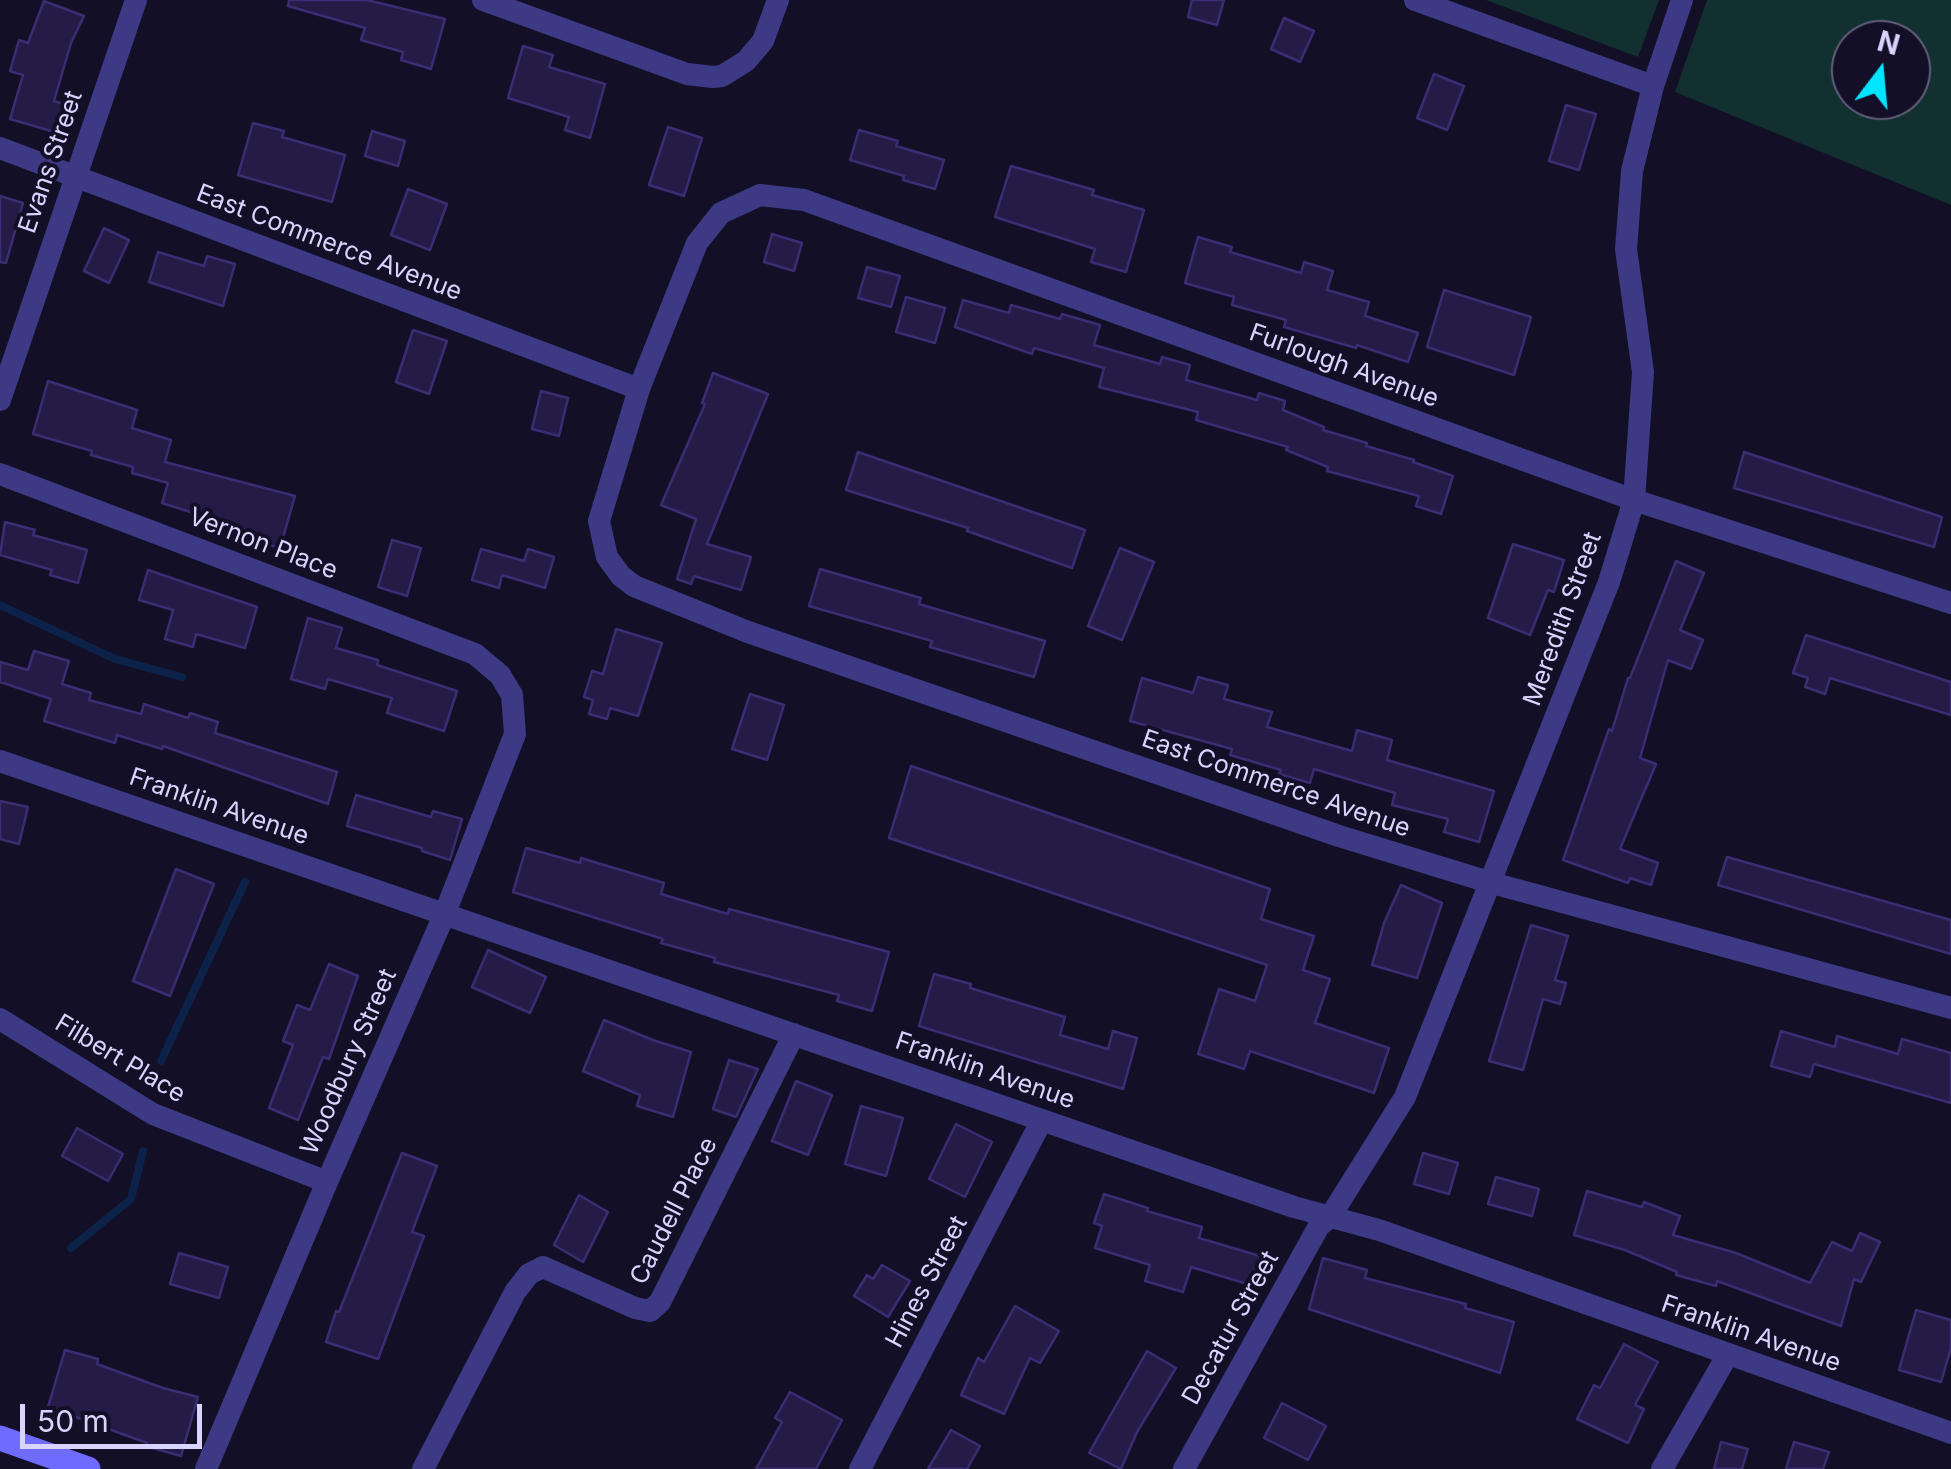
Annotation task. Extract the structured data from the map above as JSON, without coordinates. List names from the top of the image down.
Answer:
{
  "streets": {
    "street": [
      "Evans Street",
      "East Commerce Avenue",
      "Furlough Avenue",
      "Vernon Place",
      "Meredith Street",
      "Franklin Avenue",
      "Filbert Place",
      "Woodbury Street",
      "Caudell Place",
      "Hines Street",
      "Decatur Street"
    ]
  },
  "crossings": [
    ["Evans Street", "East Commerce Avenue"],
    ["East Commerce Avenue", "Furlough Avenue"],
    ["East Commerce Avenue", "Meredith Street"],
    ["Furlough Avenue", "Meredith Street"],
    ["Vernon Place", "Woodbury Street"],
    ["Meredith Street", "Franklin Avenue"],
    ["Meredith Street", "Decatur Street"],
    ["Franklin Avenue", "Woodbury Street"],
    ["Franklin Avenue", "Caudell Place"],
    ["Franklin Avenue", "Hines Street"],
    ["Franklin Avenue", "Decatur Street"],
    ["Filbert Place", "Woodbury Street"]
  ],
  "scale_bar": "50 m",
  "north": "top"
}
